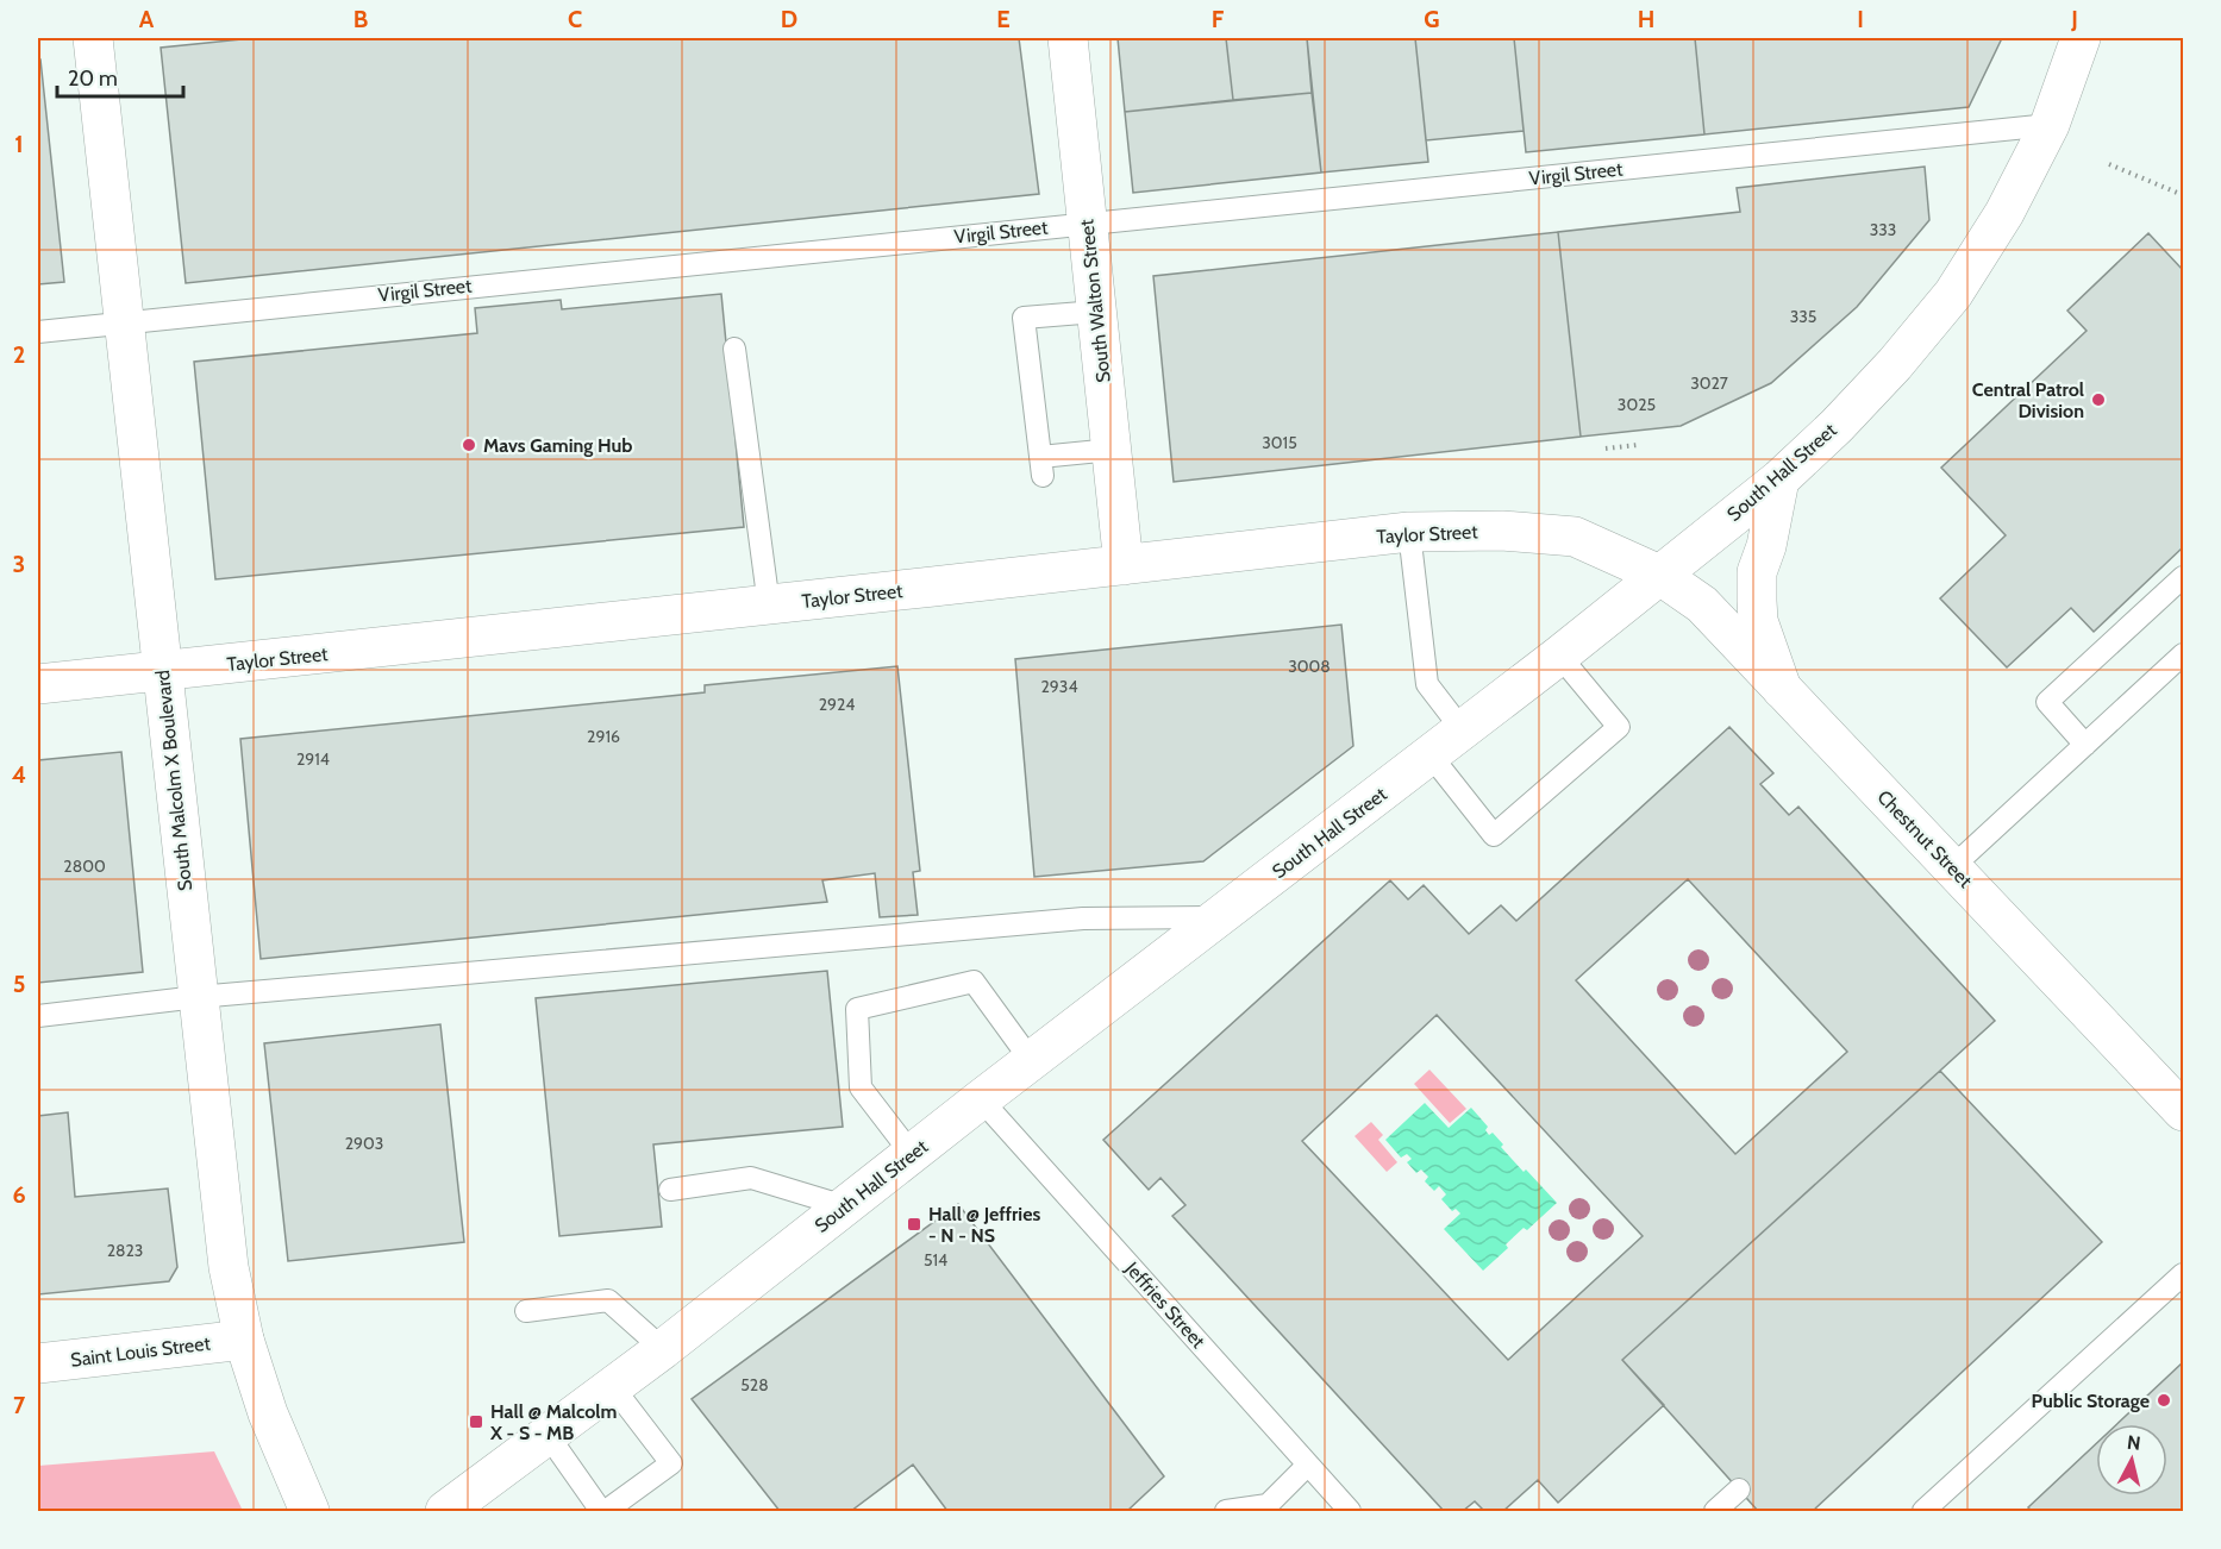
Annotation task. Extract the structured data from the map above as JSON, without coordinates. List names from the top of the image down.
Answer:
{
  "streets": {
    "street": [
      "South Walton Street",
      "South Hall Street",
      "Taylor Street",
      "South Malcolm X Boulevard",
      "Chestnut Street",
      "Saint Louis Street"
    ],
    "lane": ["Virgil Street", "Jeffries Street"]
  },
  "crossings": [
    ["Virgil Street", "South Walton Street"],
    ["Virgil Street", "South Hall Street"],
    ["Virgil Street", "South Malcolm X Boulevard"],
    ["South Walton Street", "Taylor Street"],
    ["South Hall Street", "Taylor Street"],
    ["South Hall Street", "Chestnut Street"],
    ["South Hall Street", "Jeffries Street"],
    ["Taylor Street", "South Malcolm X Boulevard"],
    ["Taylor Street", "Chestnut Street"],
    ["South Malcolm X Boulevard", "Saint Louis Street"]
  ],
  "places": {
    "other": ["Central Patrol Division", "Mavs Gaming Hub", "Public Storage"],
    "transit": ["Hall @ Jeffries - N - NS", "Hall @ Malcolm X - S - MB"]
  },
  "house_numbers": [
    "333",
    "335",
    "3027",
    "3025",
    "3015",
    "3008",
    "2934",
    "2924",
    "2916",
    "2914",
    "2800",
    "2903",
    "2823",
    "514",
    "528"
  ],
  "scale_bar": "20 m",
  "north": "top",
  "grid": {
    "columns": [
      "A",
      "B",
      "C",
      "D",
      "E",
      "F",
      "G",
      "H",
      "I",
      "J"
    ],
    "rows": [
      "1",
      "2",
      "3",
      "4",
      "5",
      "6",
      "7"
    ]
  }
}
